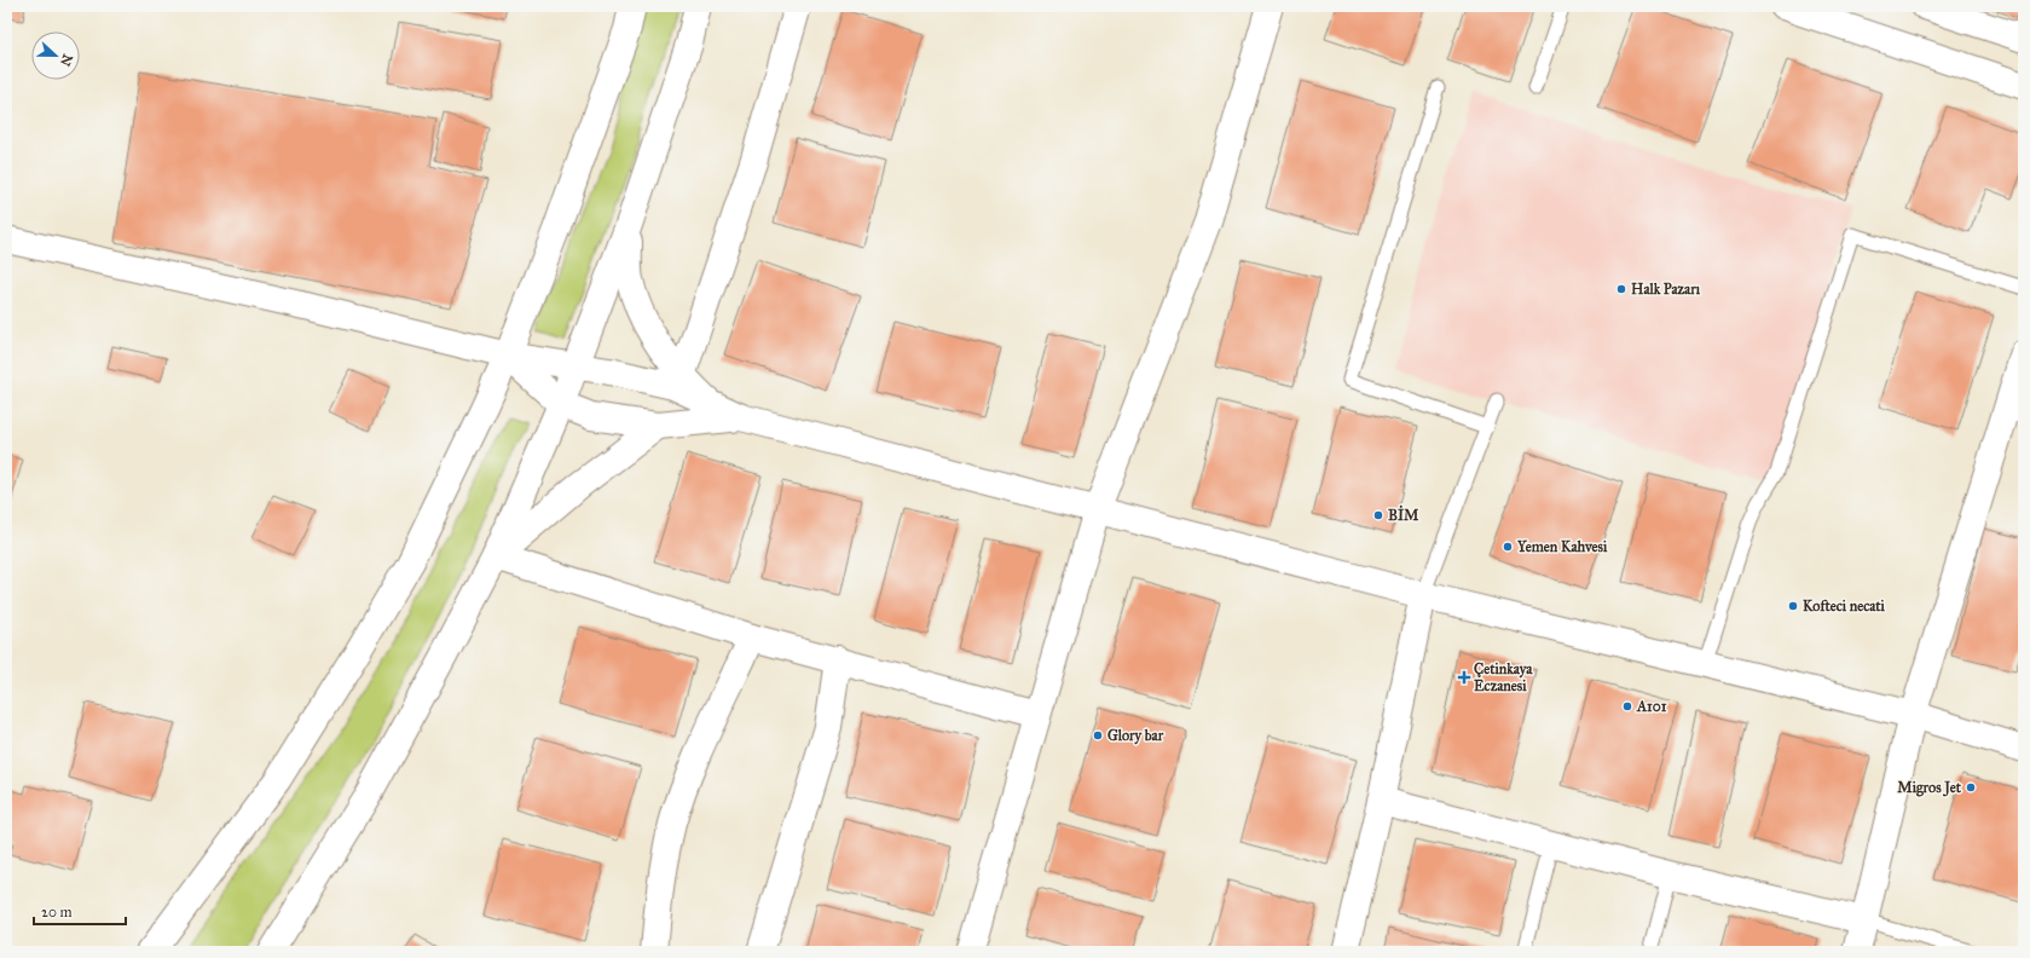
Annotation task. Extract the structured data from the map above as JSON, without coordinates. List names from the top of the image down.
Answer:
{
  "places": {
    "other": [
      "Halk Pazarı",
      "BİM",
      "Yemen Kahvesi",
      "Kofteci necati",
      "A101",
      "Glory bar",
      "Migros Jet"
    ],
    "health": ["Çetinkaya Eczanesi"]
  },
  "scale_bar": "20 m",
  "north": "right"
}
